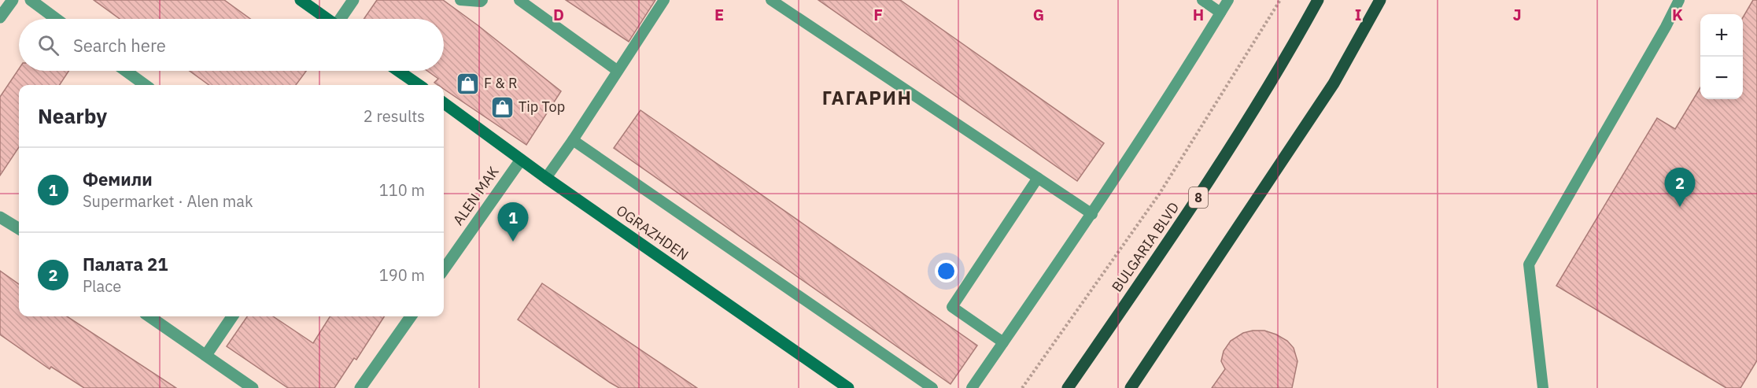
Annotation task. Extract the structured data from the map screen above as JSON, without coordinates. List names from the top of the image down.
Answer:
{
  "streets": {
    "main road": ["8", "BULGARIA BLVD"],
    "street": ["ALEN MAK", "OGRAZHDEN"]
  },
  "crossings": [
    ["ALEN MAK", "OGRAZHDEN"]
  ],
  "districts": ["ГАГАРИН"],
  "places": {
    "shop": ["F & R", "Tip Top"]
  },
  "page": {
    "map_buttons": ["+", "−"],
    "search": "Search here",
    "heading": ["Nearby", "2 results"],
    "list": [
      {
        "mark": "1",
        "name": "Фемили",
        "note": "Supermarket · Alen mak",
        "value": "110 m"
      },
      {
        "mark": "2",
        "name": "Палата 21",
        "note": "Place",
        "value": "190 m"
      }
    ],
    "pins": ["2", "1"]
  },
  "grid": {
    "columns": [
      "D",
      "E",
      "F",
      "G",
      "H",
      "I",
      "J",
      "K"
    ]
  }
}
